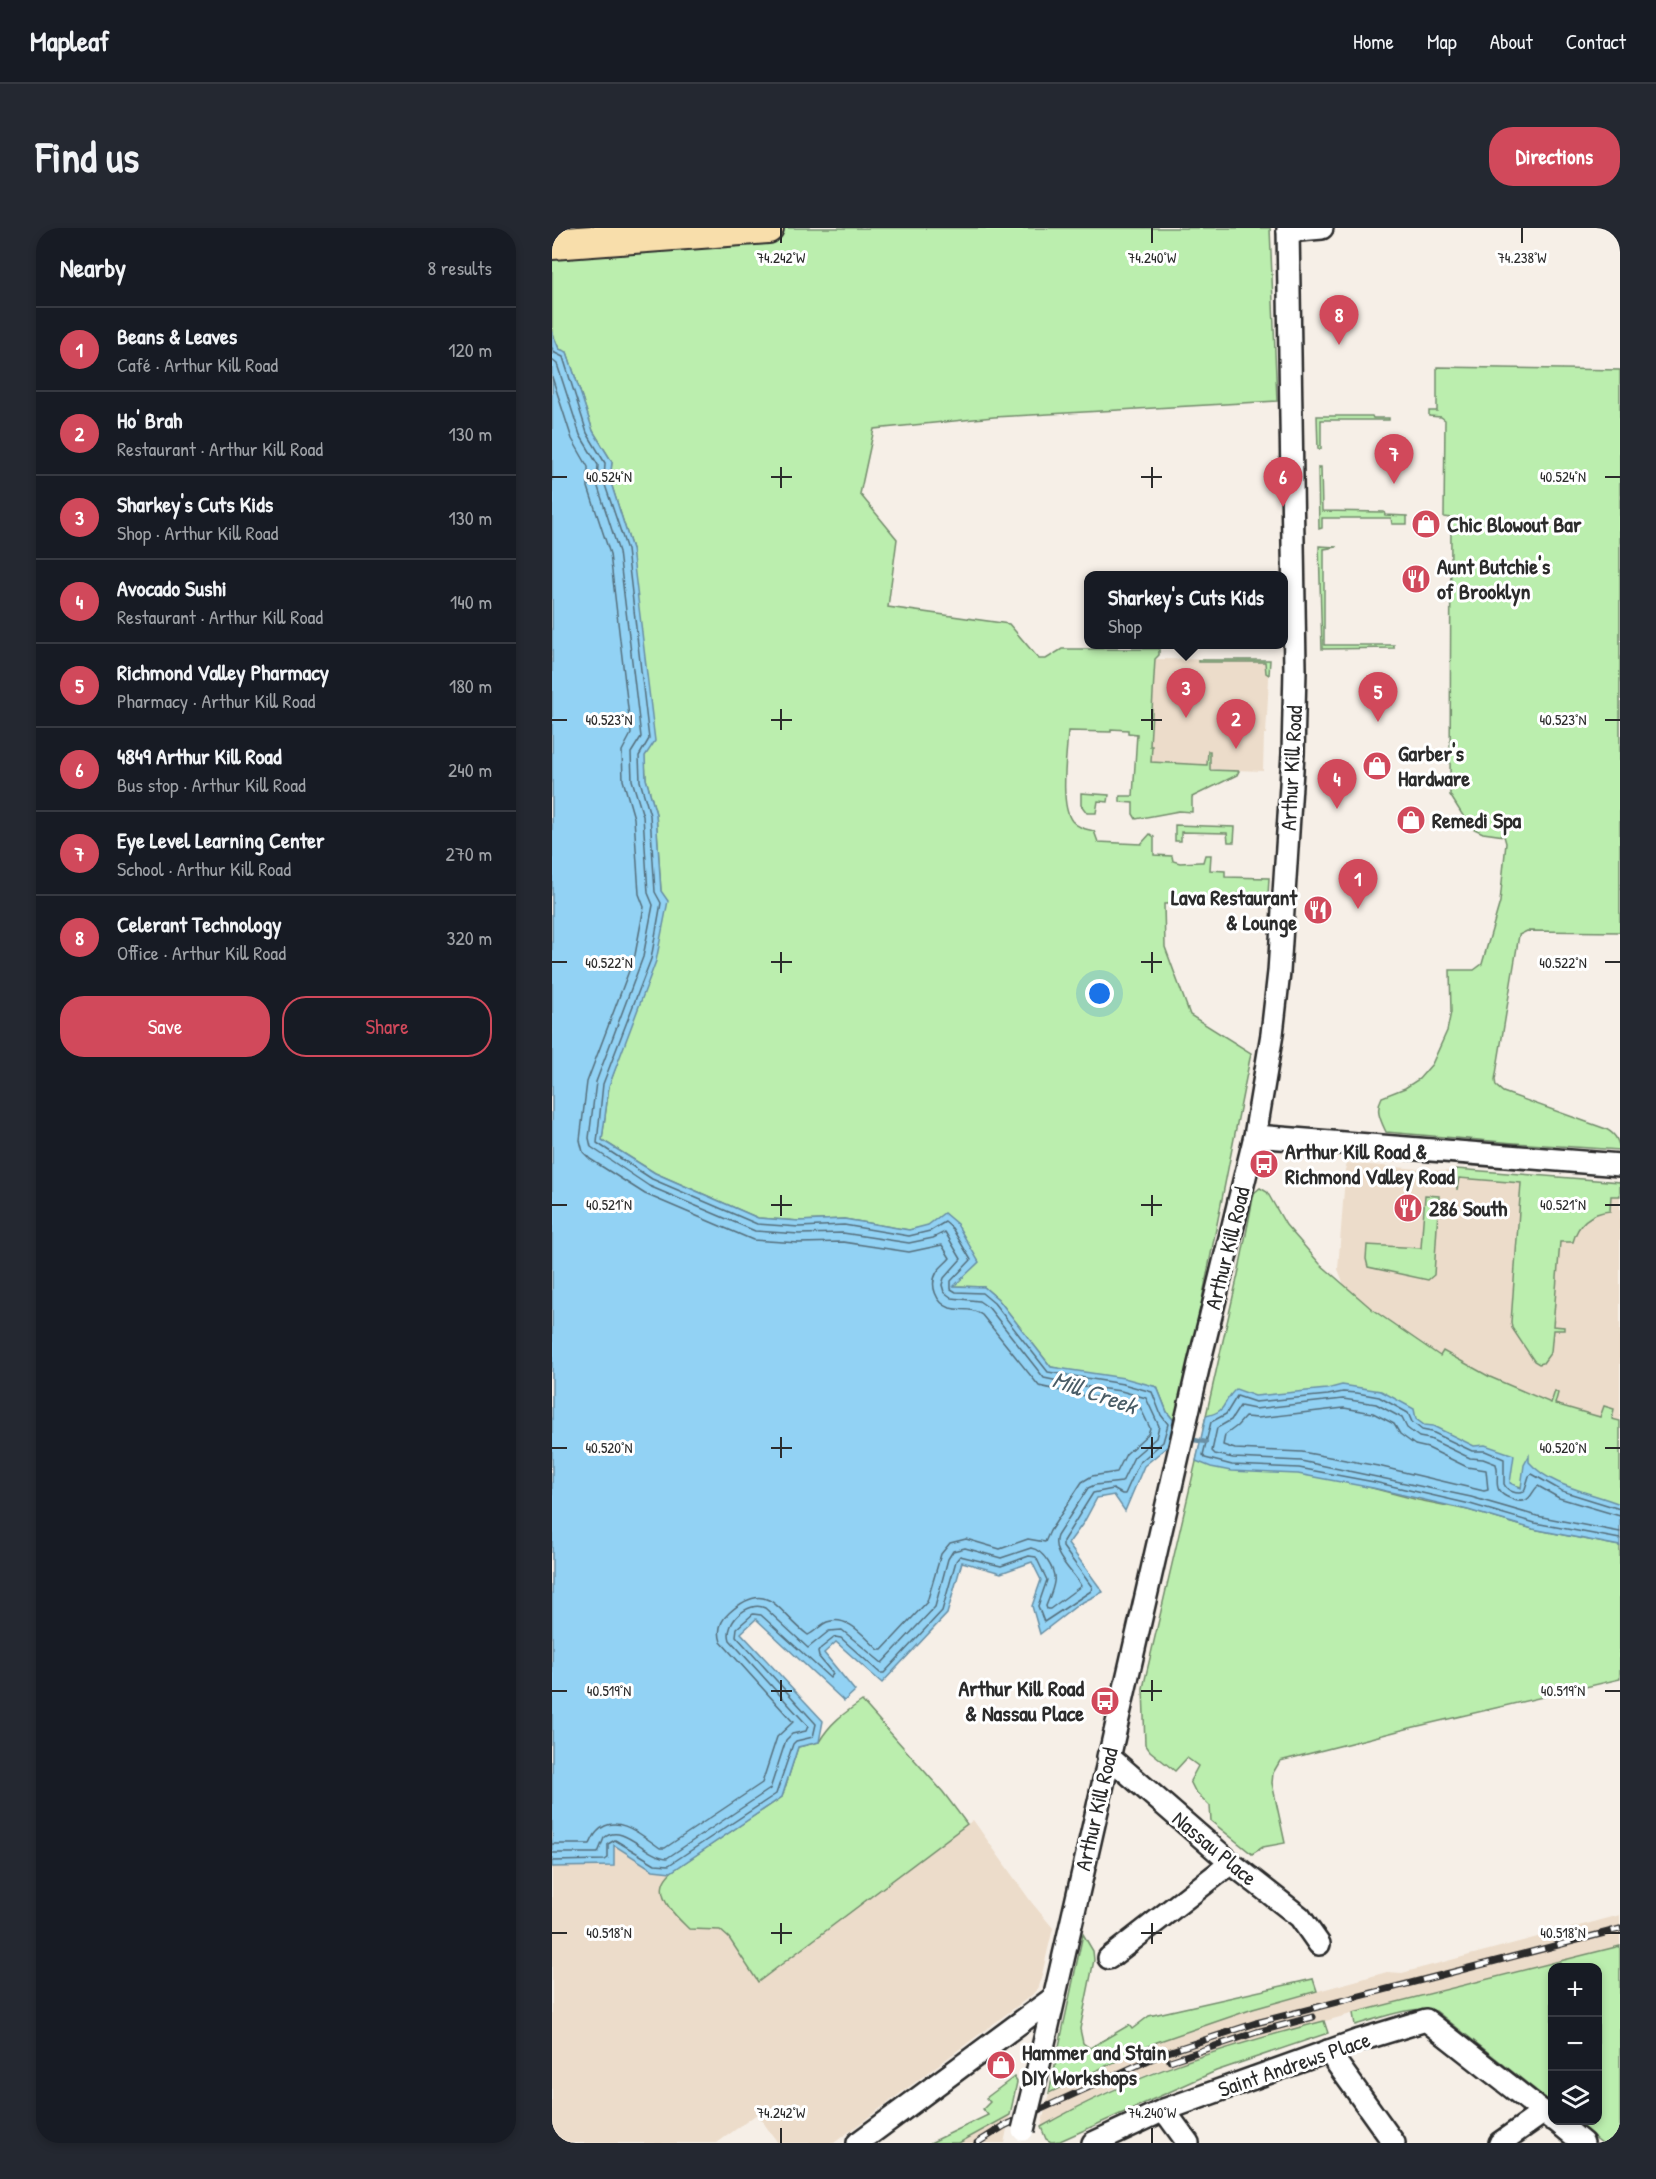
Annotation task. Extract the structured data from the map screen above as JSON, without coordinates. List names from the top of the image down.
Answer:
{
  "streets": {
    "street": ["Arthur Kill Road", "Nassau Place", "Saint Andrews Place"]
  },
  "crossings": [
    ["Arthur Kill Road", "Nassau Place"]
  ],
  "water": ["Mill Creek"],
  "places": {
    "shop": [
      "Chic Blowout Bar",
      "Garber's Hardware",
      "Remedi Spa",
      "Hammer and Stain DIY Workshops"
    ],
    "restaurant": ["Aunt Butchie's of Brooklyn", "Lava Restaurant & Lounge", "286 South"],
    "bus stop": ["Arthur Kill Road & Richmond Valley Road", "Arthur Kill Road & Nassau Place"]
  },
  "page": {
    "header": "Mapleaf",
    "nav": [
      "Home",
      "Map",
      "About",
      "Contact"
    ],
    "buttons": [
      "Directions",
      ["Save", "Share"]
    ],
    "title": "Find us",
    "heading": ["Nearby", "8 results"],
    "pins": [
      "8",
      "7",
      "6",
      "3",
      "5",
      "2",
      "4",
      "1"
    ],
    "list": [
      {
        "mark": "1",
        "name": "Beans & Leaves",
        "note": "Café · Arthur Kill Road",
        "value": "120 m"
      },
      {
        "mark": "2",
        "name": "Ho' Brah",
        "note": "Restaurant · Arthur Kill Road",
        "value": "130 m"
      },
      {
        "mark": "3",
        "name": "Sharkey's Cuts Kids",
        "note": "Shop · Arthur Kill Road",
        "value": "130 m"
      },
      {
        "mark": "4",
        "name": "Avocado Sushi",
        "note": "Restaurant · Arthur Kill Road",
        "value": "140 m"
      },
      {
        "mark": "5",
        "name": "Richmond Valley Pharmacy",
        "note": "Pharmacy · Arthur Kill Road",
        "value": "180 m"
      },
      {
        "mark": "6",
        "name": "4849 Arthur Kill Road",
        "note": "Bus stop · Arthur Kill Road",
        "value": "240 m"
      },
      {
        "mark": "7",
        "name": "Eye Level Learning Center",
        "note": "School · Arthur Kill Road",
        "value": "270 m"
      },
      {
        "mark": "8",
        "name": "Celerant Technology",
        "note": "Office · Arthur Kill Road",
        "value": "320 m"
      }
    ],
    "popup": ["Sharkey's Cuts Kids", "Shop"],
    "map_buttons": ["+", "−"]
  },
  "coordinates": [
    "74.242°W",
    "74.240°W",
    "74.238°W",
    "40.524°N",
    "40.523°N",
    "40.522°N",
    "40.521°N",
    "40.520°N",
    "40.519°N",
    "40.518°N"
  ]
}
